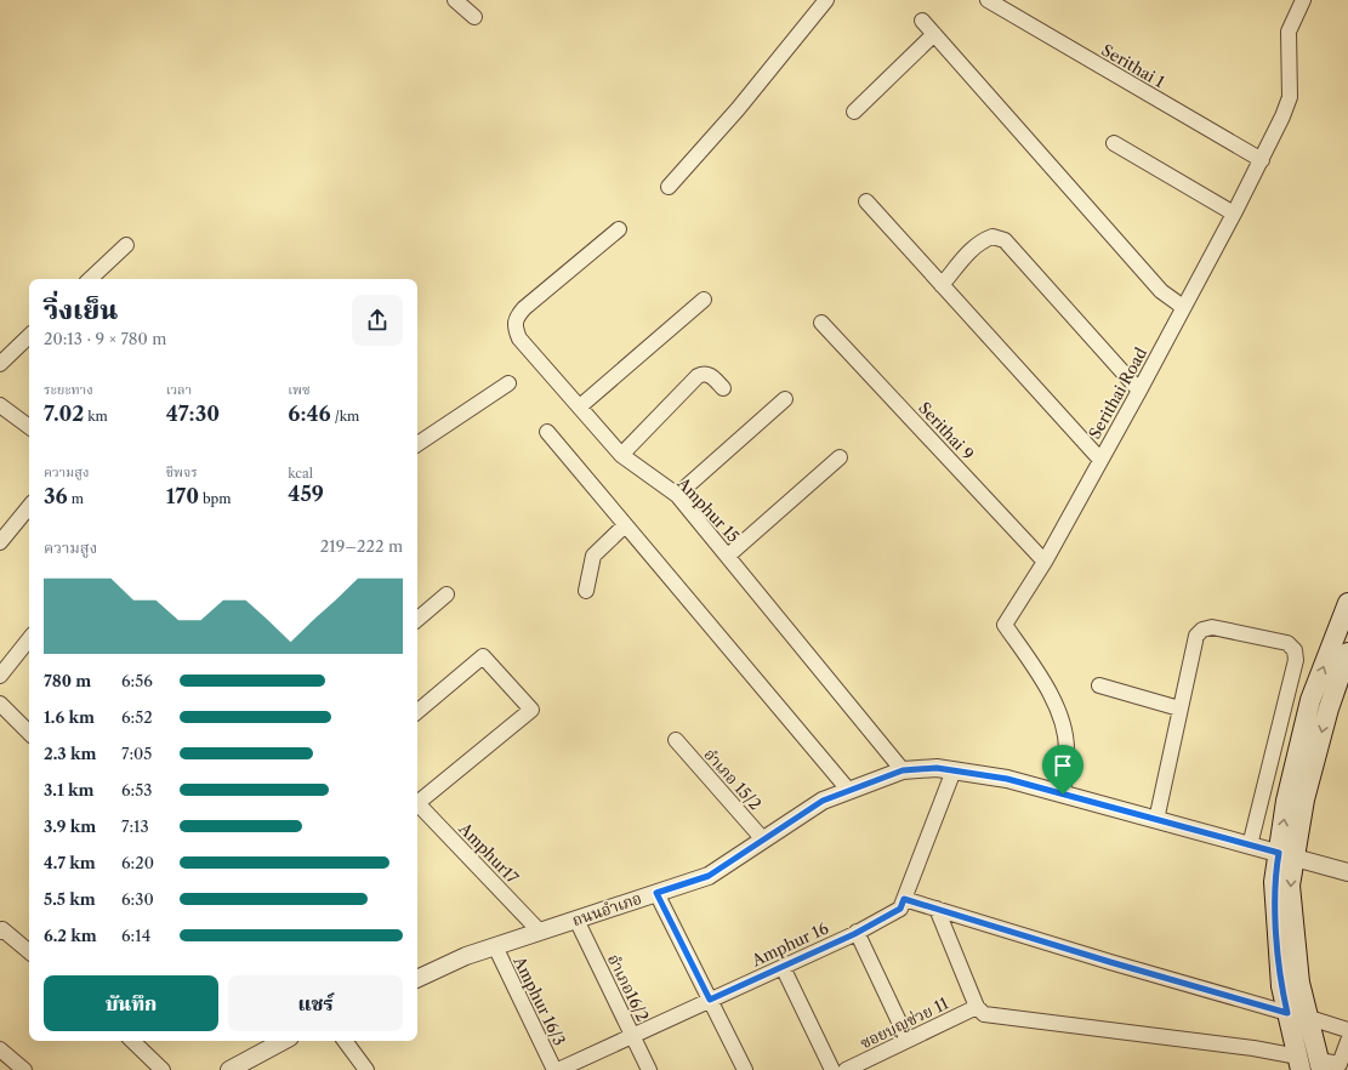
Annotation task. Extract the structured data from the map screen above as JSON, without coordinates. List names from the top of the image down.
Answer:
{
  "streets": {
    "street": [
      "Serithai 1",
      "Serithai Road",
      "Serithai 9",
      "Amphur 15",
      "อำเภอ 15/2",
      "Amphur17",
      "ถนนอำเภอ",
      "Amphur 16",
      "อำเภอ16/2",
      "Amphur 16/3",
      "ซอยบุญช่วย 11"
    ]
  },
  "crossings": [
    ["Serithai 1", "Serithai Road"],
    ["Serithai Road", "Serithai 9"],
    ["Serithai Road", "ถนนอำเภอ"],
    ["Amphur 15", "ถนนอำเภอ"],
    ["อำเภอ 15/2", "ถนนอำเภอ"],
    ["Amphur17", "ถนนอำเภอ"],
    ["ถนนอำเภอ", "Amphur 16"],
    ["ถนนอำเภอ", "อำเภอ16/2"],
    ["ถนนอำเภอ", "Amphur 16/3"],
    ["Amphur 16", "อำเภอ16/2"],
    ["Amphur 16", "Amphur 16/3"]
  ],
  "page": {
    "heading": ["วิ่งเย็น", "20:13 · 9 × 780 m"],
    "stats": [
      ["ระยะทาง", "7.02 km"],
      ["เวลา", "47:30"],
      ["เพซ", "6:46 /km"],
      ["ความสูง", "36 m"],
      ["ชีพจร", "170 bpm"],
      ["kcal", "459"]
    ],
    "chart": ["ความสูง", "219–222 m"],
    "list": [
      {
        "name": "780 m",
        "note": "6:56"
      },
      {
        "name": "1.6 km",
        "note": "6:52"
      },
      {
        "name": "2.3 km",
        "note": "7:05"
      },
      {
        "name": "3.1 km",
        "note": "6:53"
      },
      {
        "name": "3.9 km",
        "note": "7:13"
      },
      {
        "name": "4.7 km",
        "note": "6:20"
      },
      {
        "name": "5.5 km",
        "note": "6:30"
      },
      {
        "name": "6.2 km",
        "note": "6:14"
      }
    ],
    "buttons": ["บันทึก", "แชร์"]
  }
}
